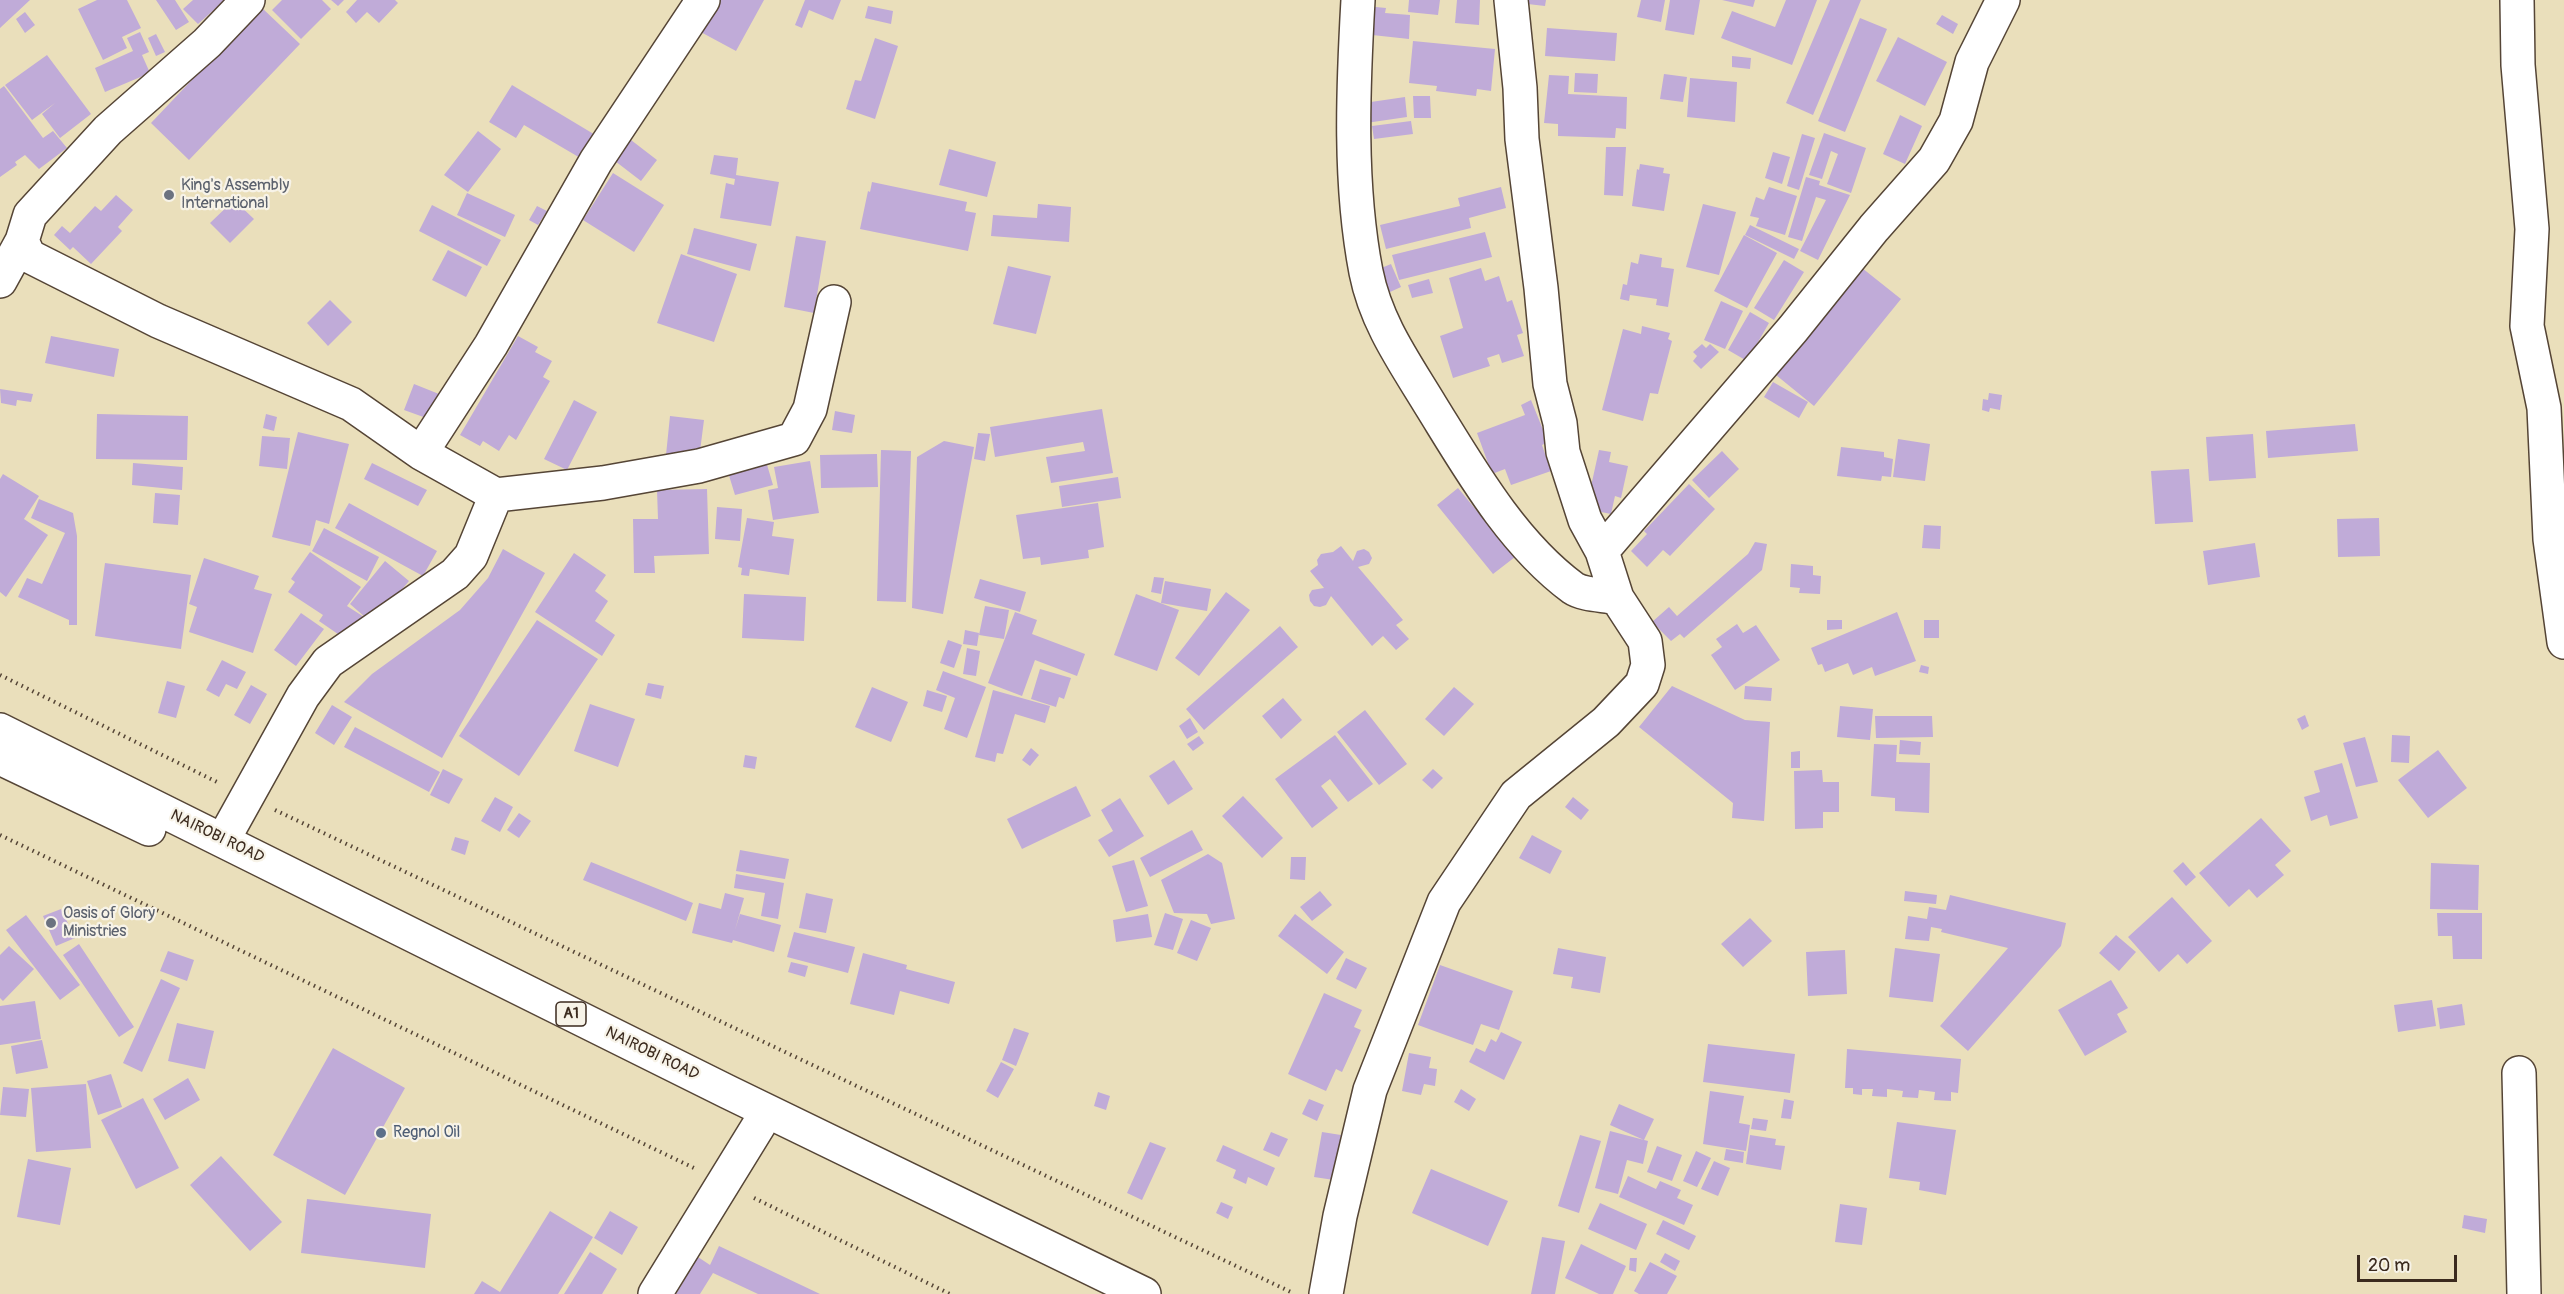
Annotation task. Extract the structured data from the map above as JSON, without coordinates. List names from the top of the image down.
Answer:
{
  "streets": {
    "main road": ["NAIROBI ROAD", "A1"]
  },
  "places": ["King's Assembly International", "Oasis of Glory Ministries", "Regnol Oil"],
  "scale_bar": "20 m"
}
